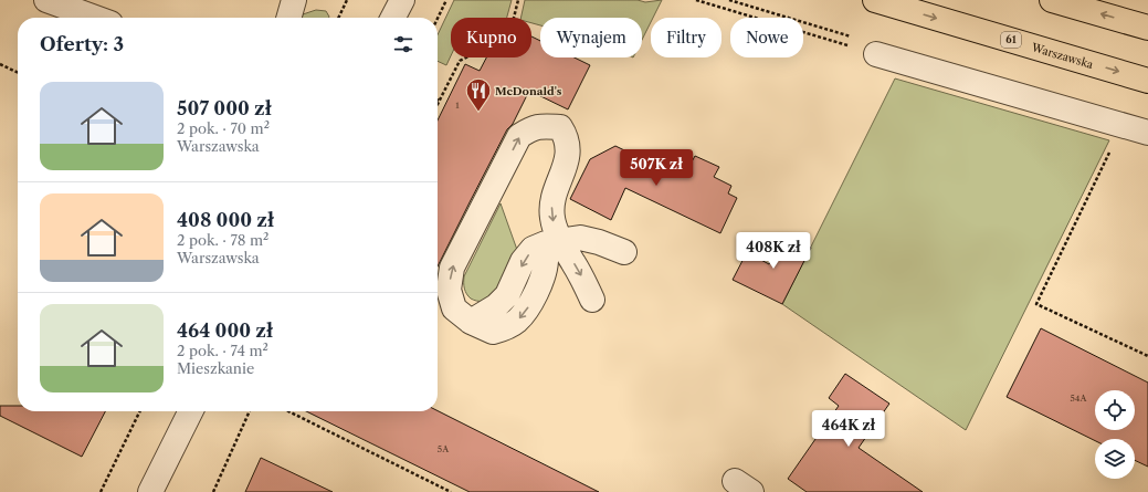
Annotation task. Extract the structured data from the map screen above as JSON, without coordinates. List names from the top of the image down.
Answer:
{
  "streets": {
    "main road": ["61", "Warszawska"]
  },
  "places": {
    "restaurant": ["McDonald's"]
  },
  "house_numbers": ["1", "54A", "5A"],
  "page": {
    "chip": [
      "Kupno",
      "Wynajem",
      "Filtry",
      "Nowe"
    ],
    "heading": "Oferty: 3",
    "list": [
      {
        "name": "507 000 zł",
        "note": "2 pok. · 70 m² · Warszawska"
      },
      {
        "name": "408 000 zł",
        "note": "2 pok. · 78 m² · Warszawska"
      },
      {
        "name": "464 000 zł",
        "note": "2 pok. · 74 m² · Mieszkanie"
      }
    ],
    "price": ["507K zł", "408K zł", "464K zł"]
  }
}
